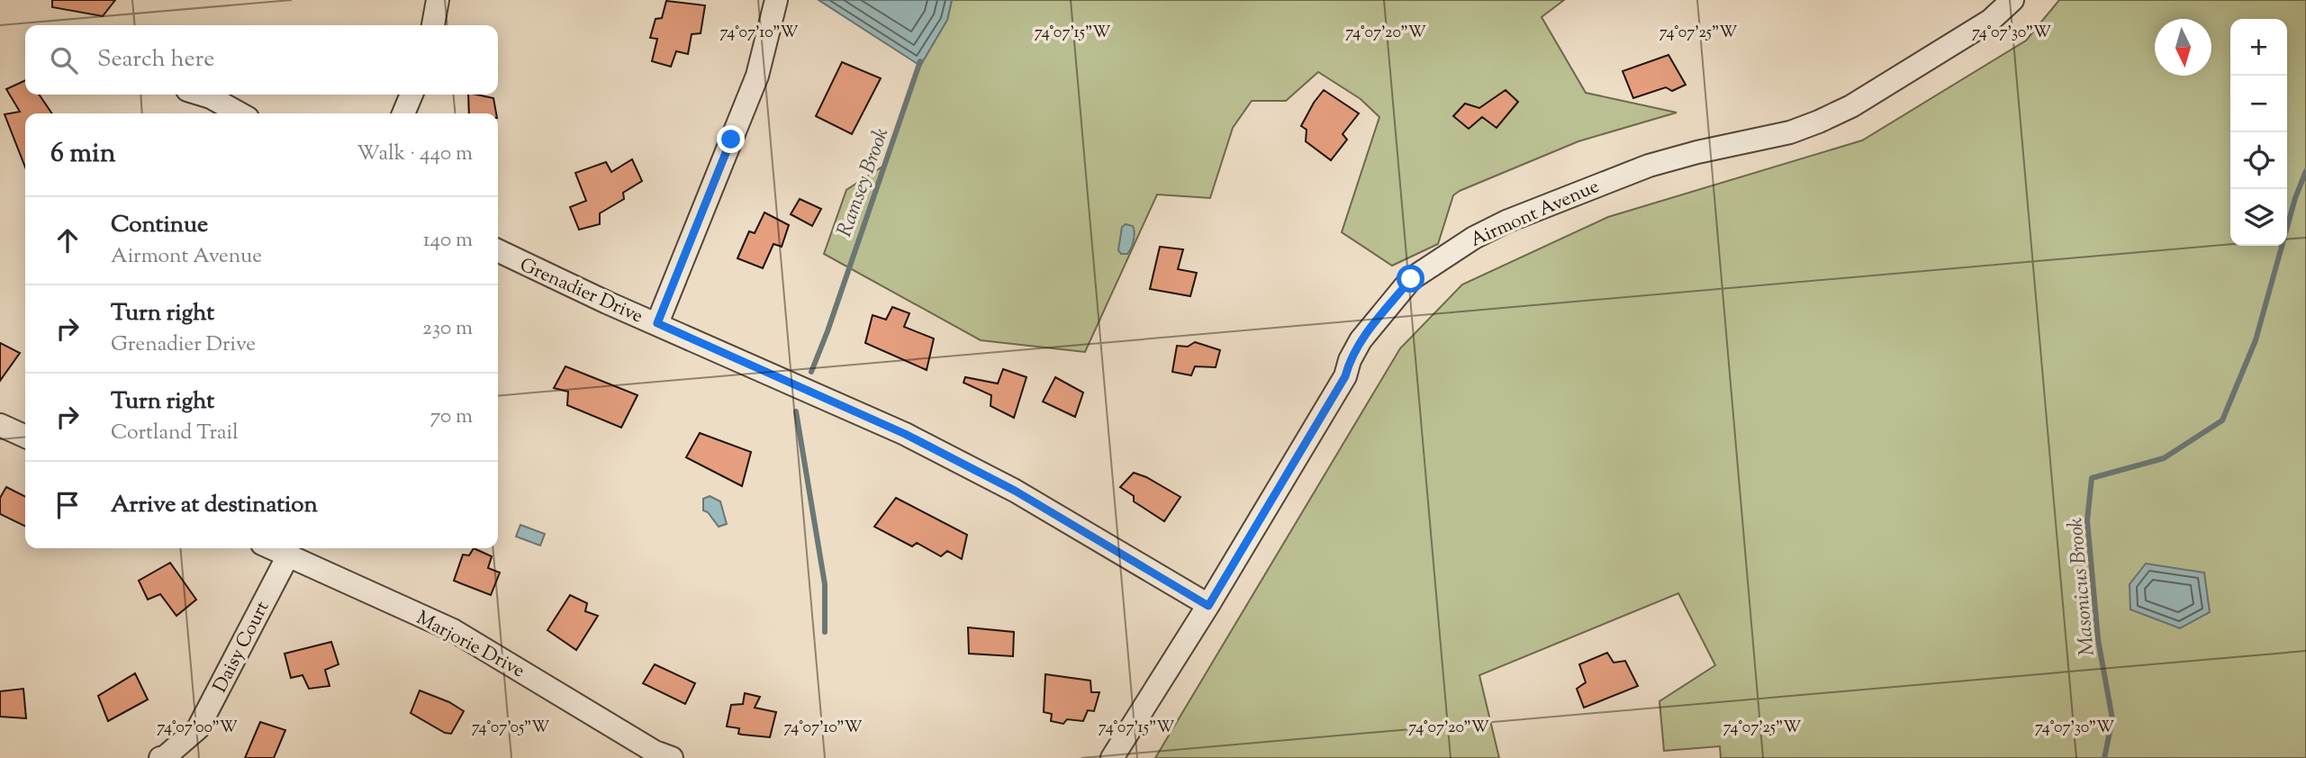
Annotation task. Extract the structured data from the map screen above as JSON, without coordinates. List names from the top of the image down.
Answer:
{
  "streets": {
    "street": [
      "Airmont Avenue",
      "Grenadier Drive",
      "Marjorie Drive",
      "Daisy Court"
    ]
  },
  "crossings": [
    ["Airmont Avenue", "Grenadier Drive"],
    ["Marjorie Drive", "Daisy Court"]
  ],
  "water": ["Ramsey Brook", "Masonicus Brook"],
  "north": "bottom",
  "page": {
    "map_buttons": ["+", "−"],
    "search": "Search here",
    "heading": ["6 min", "Walk · 440 m"],
    "list": [
      ["Continue", "Airmont Avenue", "140 m"],
      ["Turn right", "Grenadier Drive", "230 m"],
      ["Turn right", "Cortland Trail", "70 m"],
      "Arrive at destination"
    ]
  },
  "coordinates": [
    "74°07'10\"W",
    "74°07'15\"W",
    "74°07'20\"W",
    "74°07'25\"W",
    "74°07'30\"W",
    "74°07'00\"W",
    "74°07'05\"W"
  ]
}
